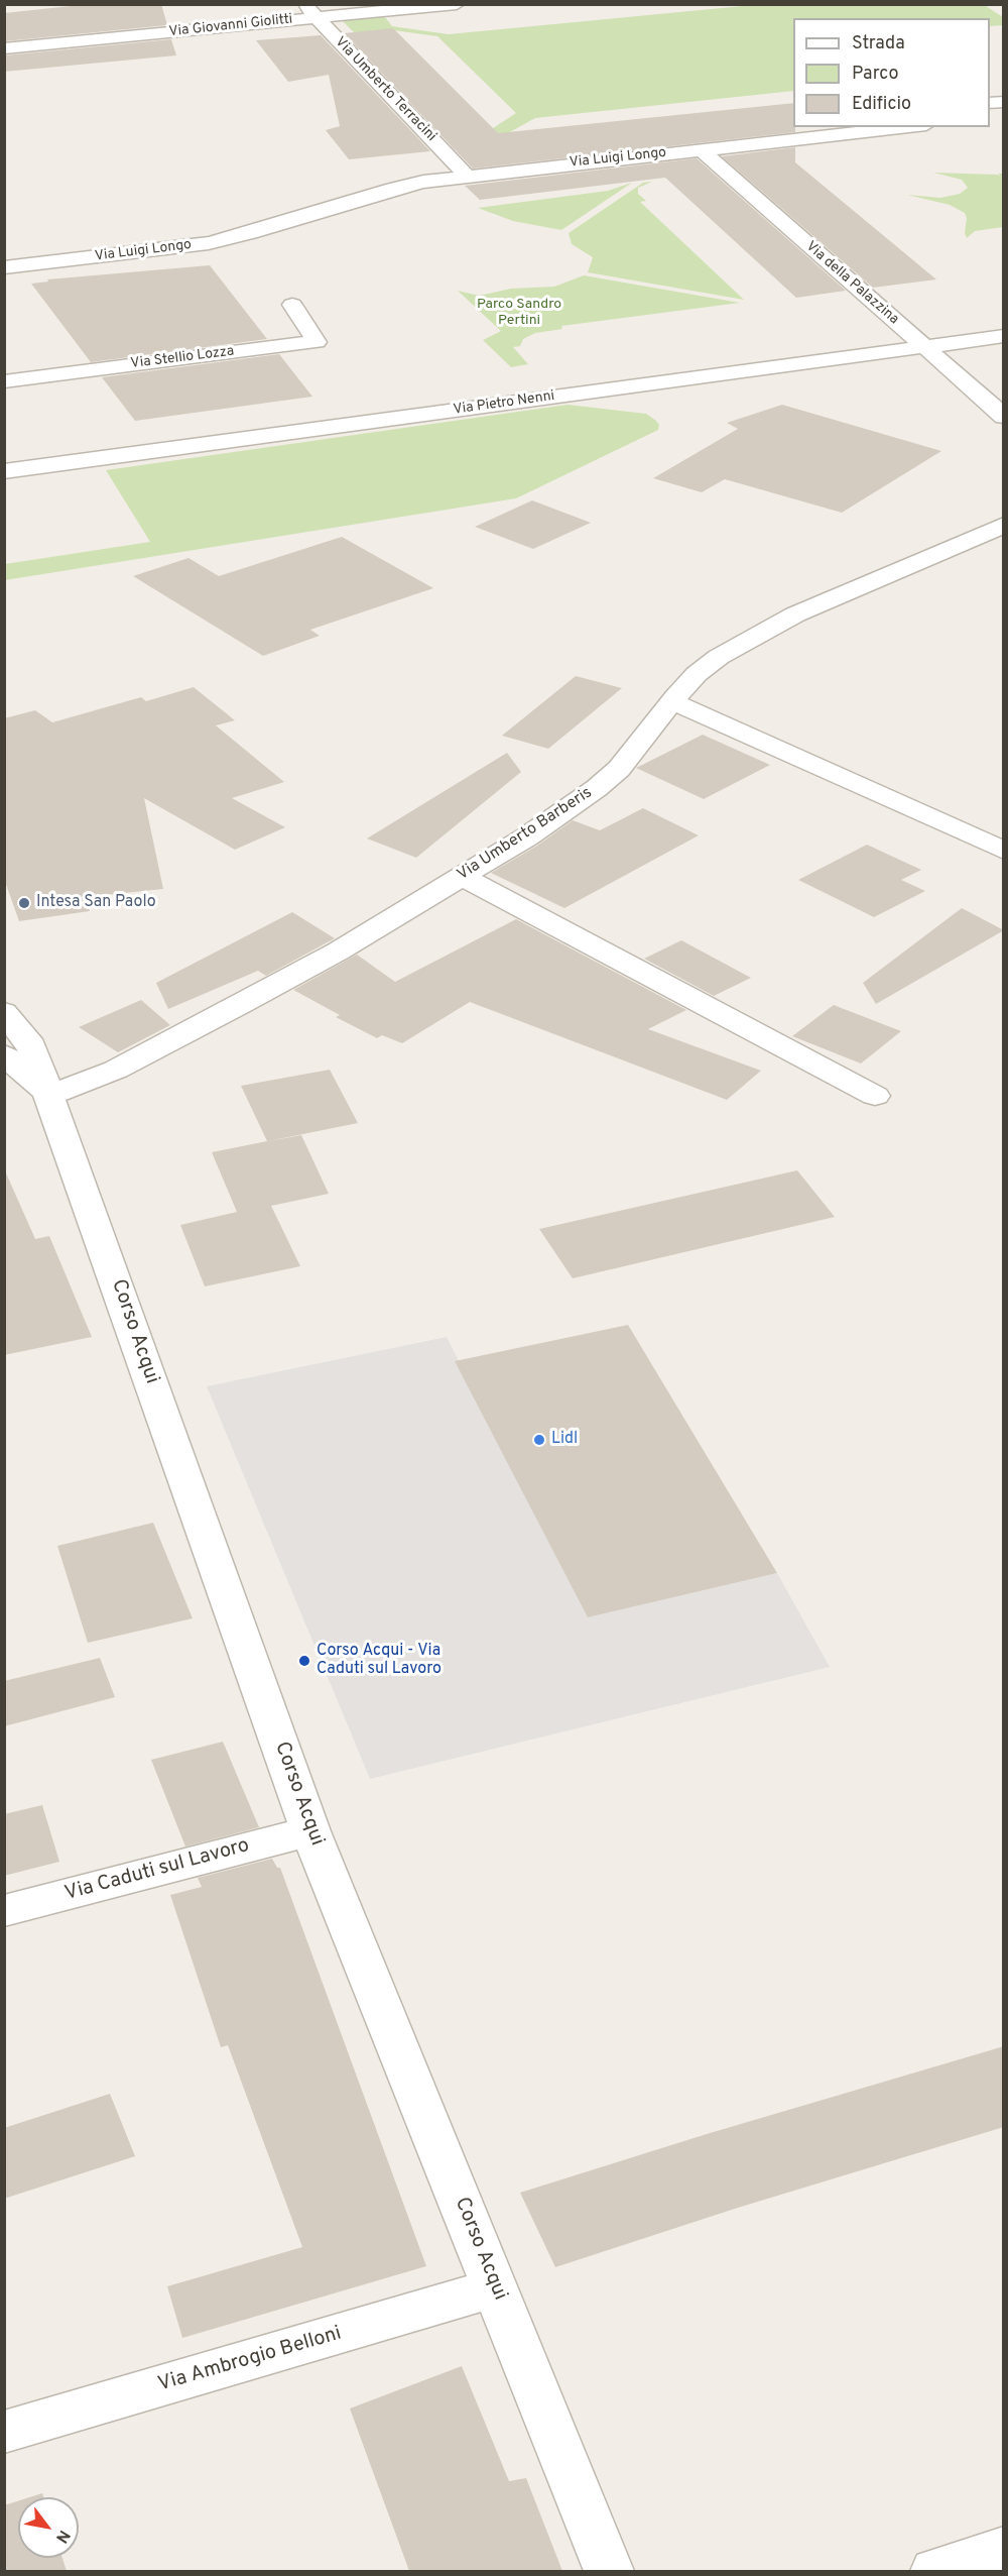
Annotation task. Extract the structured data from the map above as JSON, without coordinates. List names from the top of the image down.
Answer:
{
  "streets": {
    "street": [
      "Via Giovanni Giolitti",
      "Via Umberto Terracini",
      "Via Luigi Longo",
      "Via della Palazzina",
      "Via Stellio Lozza",
      "Via Pietro Nenni",
      "Via Umberto Barberis",
      "Corso Acqui",
      "Via Caduti sul Lavoro",
      "Via Ambrogio Belloni"
    ]
  },
  "crossings": [
    ["Via Giovanni Giolitti", "Via Umberto Terracini"],
    ["Via Umberto Terracini", "Via Luigi Longo"],
    ["Via Luigi Longo", "Via della Palazzina"],
    ["Via della Palazzina", "Via Pietro Nenni"],
    ["Via Umberto Barberis", "Corso Acqui"],
    ["Corso Acqui", "Via Caduti sul Lavoro"],
    ["Corso Acqui", "Via Ambrogio Belloni"]
  ],
  "parks": ["Parco Sandro Pertini"],
  "places": ["Intesa San Paolo", "Lidl", "Corso Acqui - Via Caduti sul Lavoro"],
  "legend": ["Strada", "Parco", "Edificio"],
  "north": "bottom right"
}
